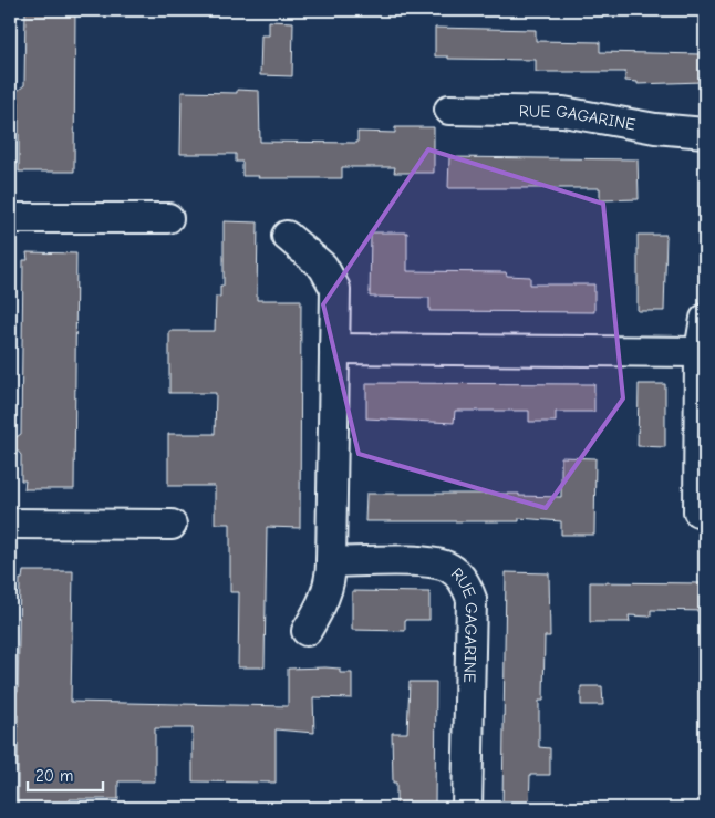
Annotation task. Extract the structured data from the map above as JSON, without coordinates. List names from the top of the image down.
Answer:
{
  "streets": {
    "street": ["RUE GAGARINE"]
  },
  "scale_bar": "20 m"
}
